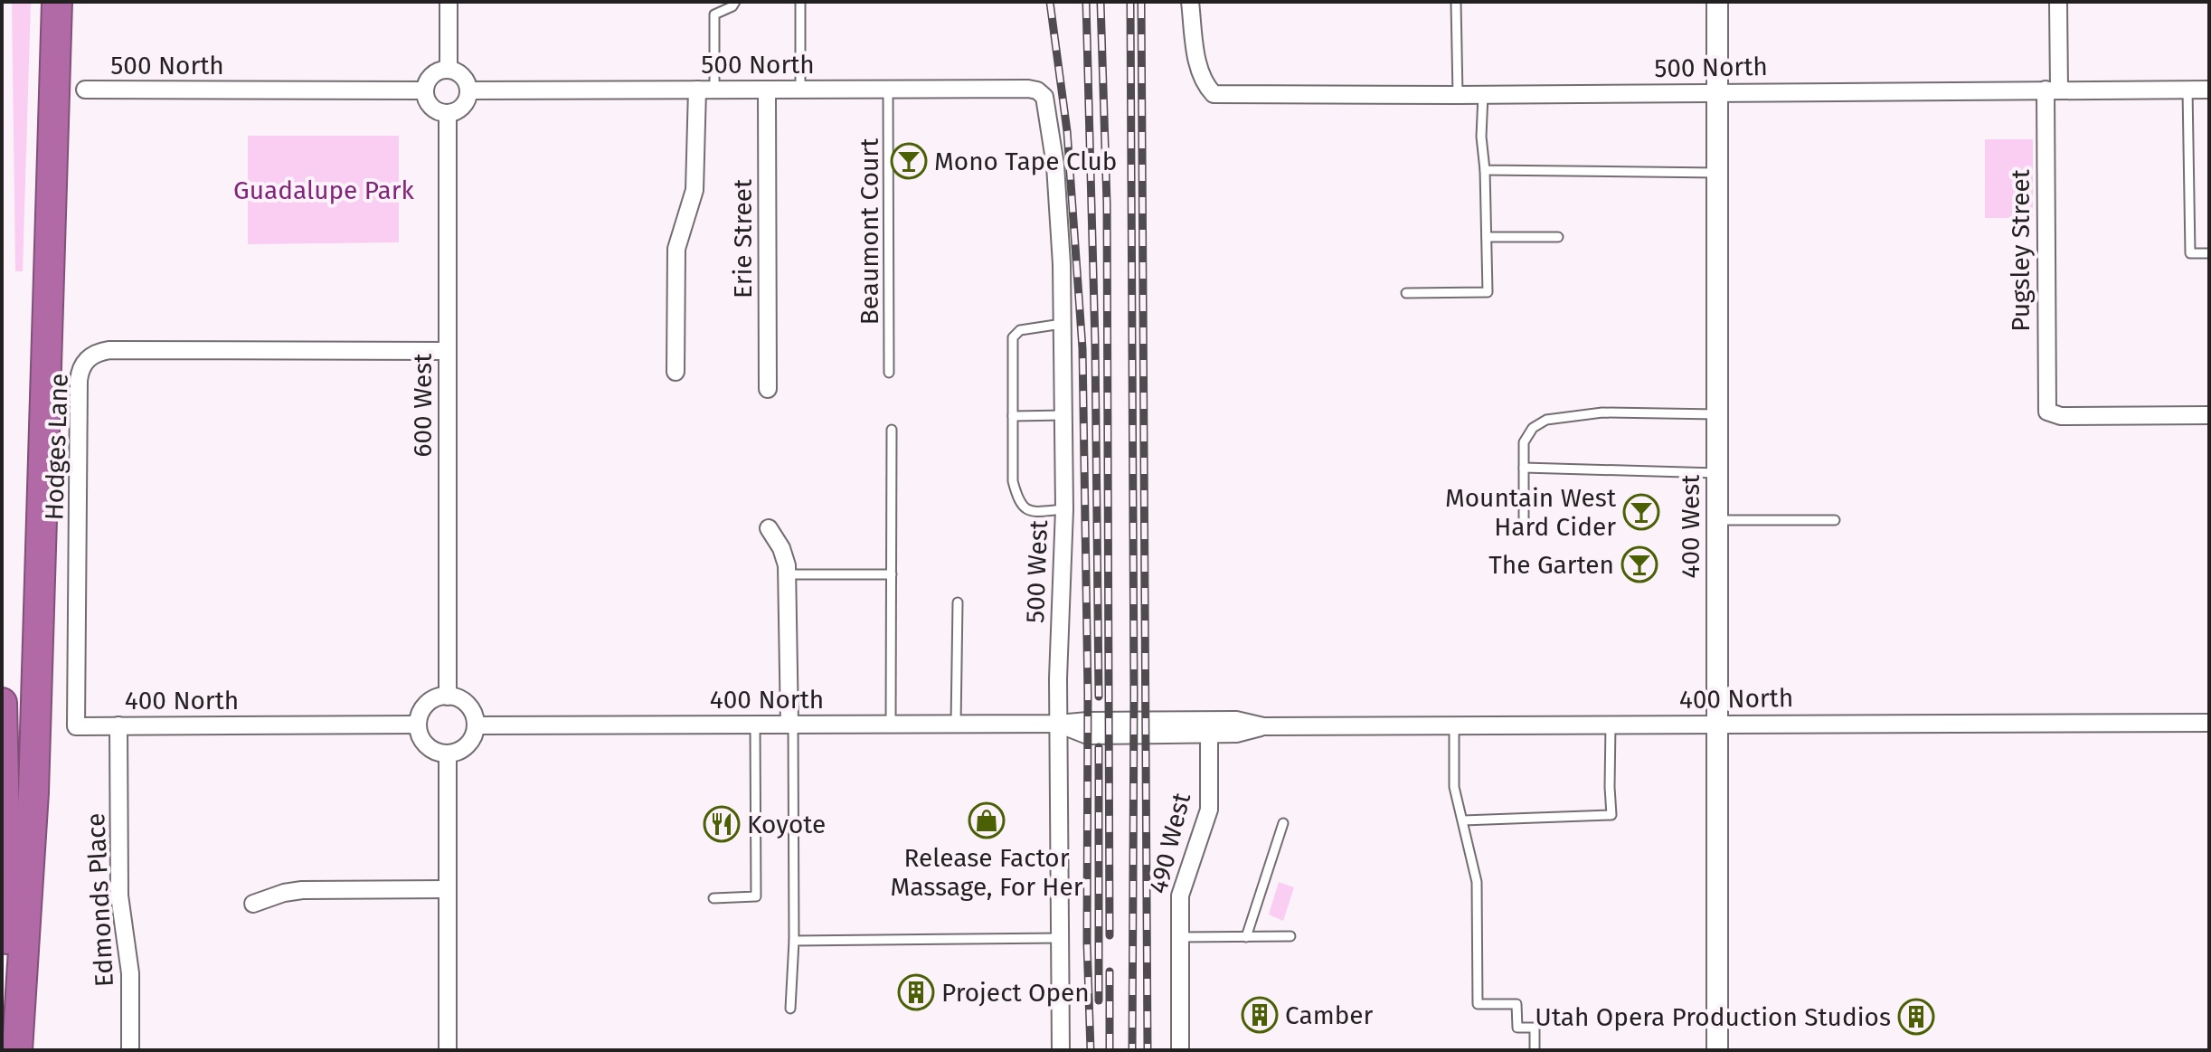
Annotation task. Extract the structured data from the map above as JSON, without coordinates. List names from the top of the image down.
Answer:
{
  "streets": {
    "street": [
      "500 North",
      "Erie Street",
      "Pugsley Street",
      "600 West",
      "Hodges Lane",
      "400 West",
      "500 West",
      "400 North",
      "490 West",
      "Edmonds Place"
    ],
    "lane": ["Beaumont Court"]
  },
  "crossings": [
    ["500 North", "Beaumont Court"],
    ["500 North", "Erie Street"],
    ["500 North", "Pugsley Street"],
    ["500 North", "600 West"],
    ["500 North", "400 West"],
    ["500 North", "500 West"],
    ["600 West", "Hodges Lane"],
    ["600 West", "400 North"],
    ["Hodges Lane", "400 North"],
    ["400 West", "400 North"],
    ["500 West", "400 North"],
    ["400 North", "490 West"],
    ["400 North", "Edmonds Place"]
  ],
  "parks": ["Guadalupe Park"],
  "places": {
    "bar": ["Mono Tape Club", "Mountain West Hard Cider", "The Garten"],
    "shop": ["Release Factor Massage, For Her"],
    "restaurant": ["Koyote"],
    "building": ["Project Open", "Camber", "Utah Opera Production Studios"]
  }
}
